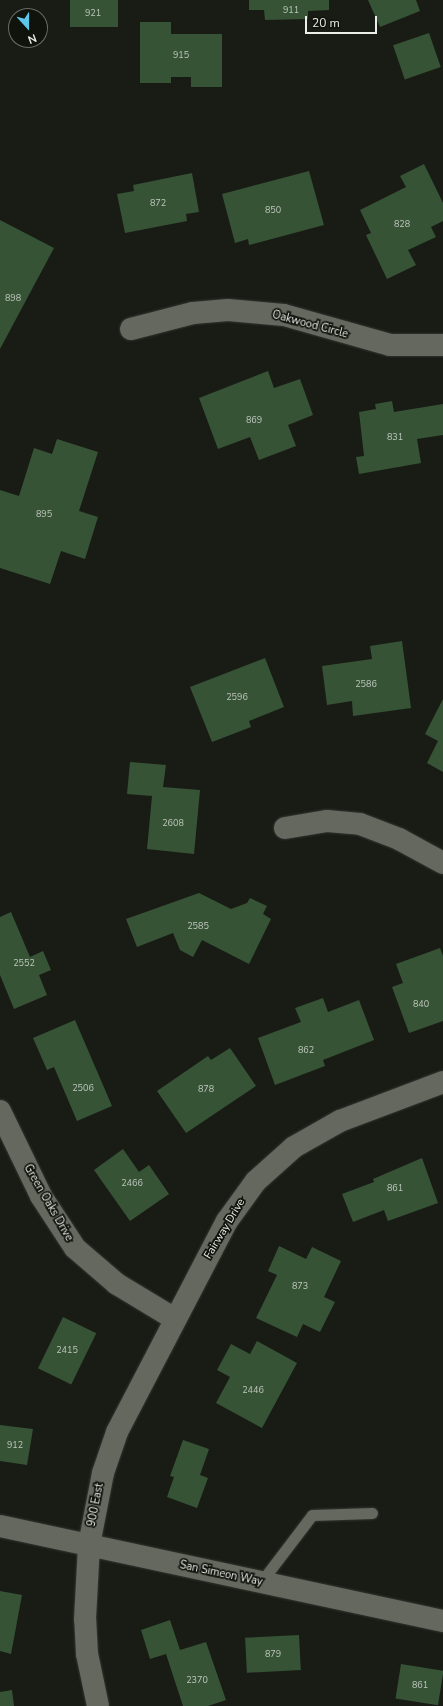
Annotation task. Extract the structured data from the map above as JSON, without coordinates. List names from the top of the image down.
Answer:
{
  "streets": {
    "street": [
      "Oakwood Circle",
      "Green Oaks Drive",
      "Fairway Drive",
      "900 East",
      "San Simeon Way"
    ]
  },
  "crossings": [
    ["Green Oaks Drive", "Fairway Drive"],
    ["Green Oaks Drive", "900 East"],
    ["Fairway Drive", "900 East"],
    ["900 East", "San Simeon Way"]
  ],
  "house_numbers": [
    "911",
    "921",
    "915",
    "872",
    "850",
    "828",
    "898",
    "869",
    "831",
    "895",
    "2586",
    "2596",
    "2608",
    "2585",
    "2552",
    "840",
    "862",
    "2506",
    "878",
    "2466",
    "861",
    "873",
    "2415",
    "2446",
    "912",
    "879",
    "2370",
    "861"
  ],
  "scale_bar": "20 m",
  "north": "bottom"
}
